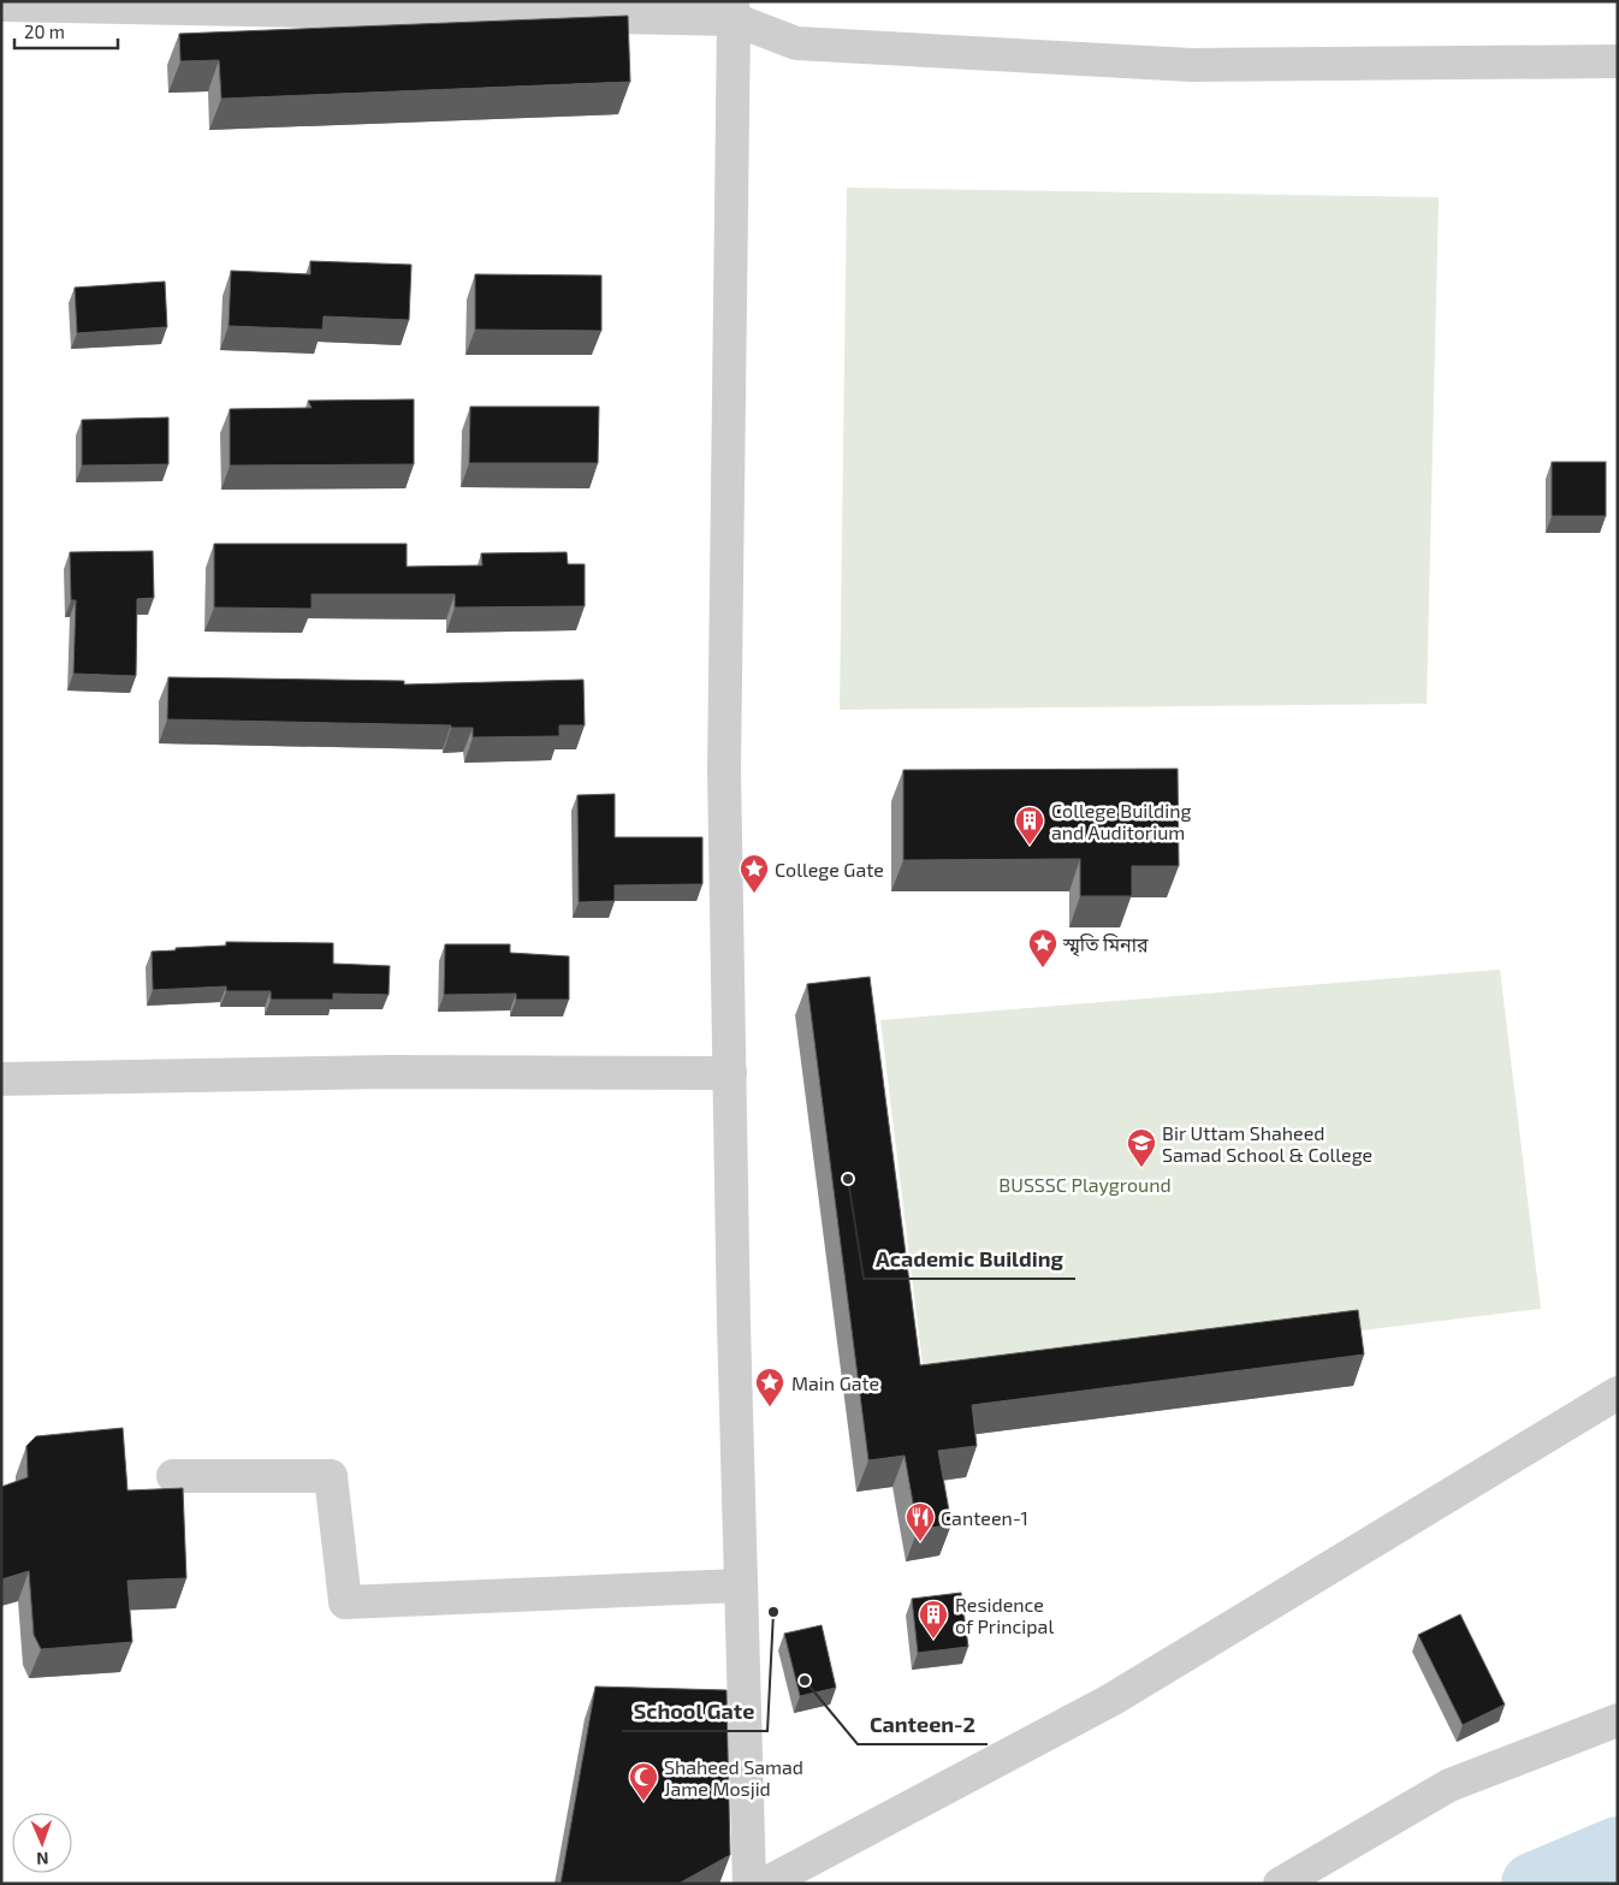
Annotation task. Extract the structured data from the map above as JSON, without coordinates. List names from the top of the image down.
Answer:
{
  "parks": ["BUSSSC Playground"],
  "places": {
    "building": ["College Building and Auditorium", "Residence of Principal"],
    "place": ["College Gate", "স্মৃতি মিনার", "Main Gate"],
    "school or university": ["Bir Uttam Shaheed Samad School & College"],
    "other": ["Academic Building", "School Gate", "Canteen-2"],
    "restaurant": ["Canteen-1"],
    "mosque": ["Shaheed Samad Jame Mosjid"]
  },
  "scale_bar": "20 m",
  "north": "bottom"
}
